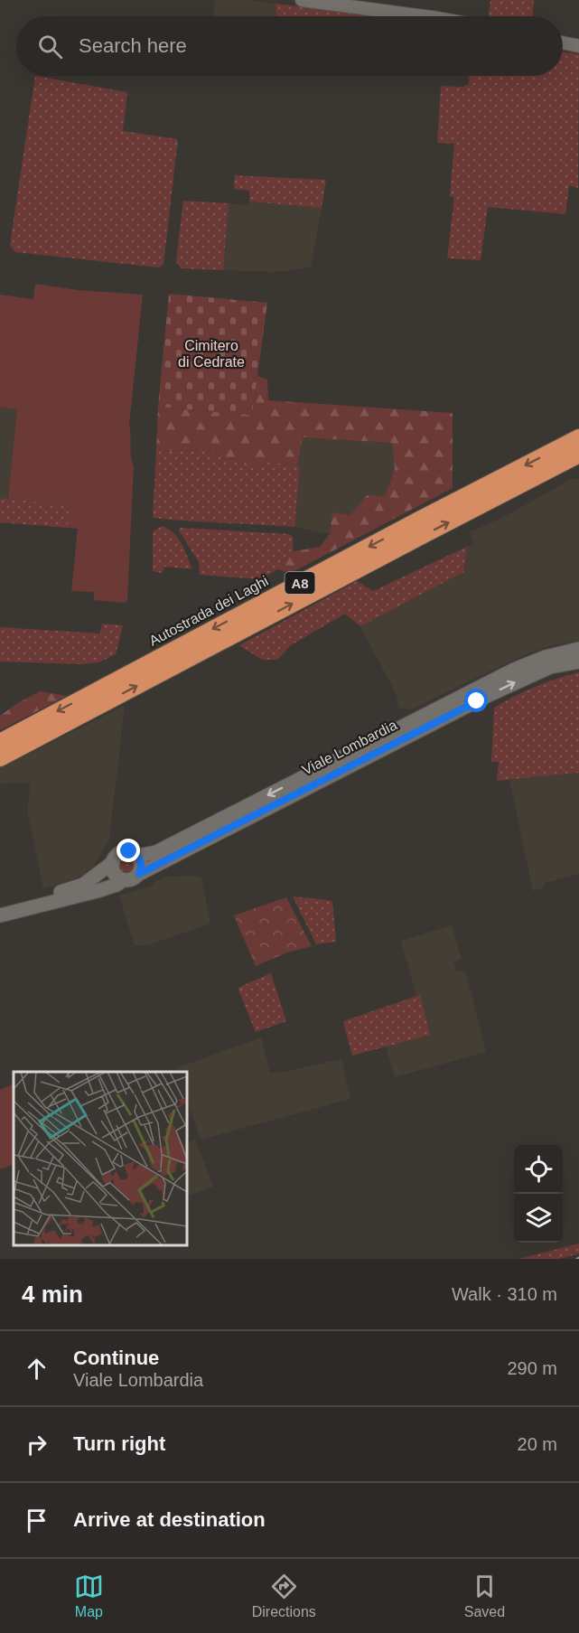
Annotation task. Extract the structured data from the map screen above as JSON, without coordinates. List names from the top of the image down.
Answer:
{
  "streets": {
    "highway": ["A8", "Autostrada dei Laghi"],
    "main road": ["Viale Lombardia"]
  },
  "parks": ["Cimitero di Cedrate"],
  "page": {
    "search": "Search here",
    "heading": ["4 min", "Walk · 310 m"],
    "list": [
      ["Continue", "Viale Lombardia", "290 m"],
      ["Turn right", "20 m"],
      "Arrive at destination"
    ],
    "nav": ["Map", "Directions", "Saved"]
  }
}
